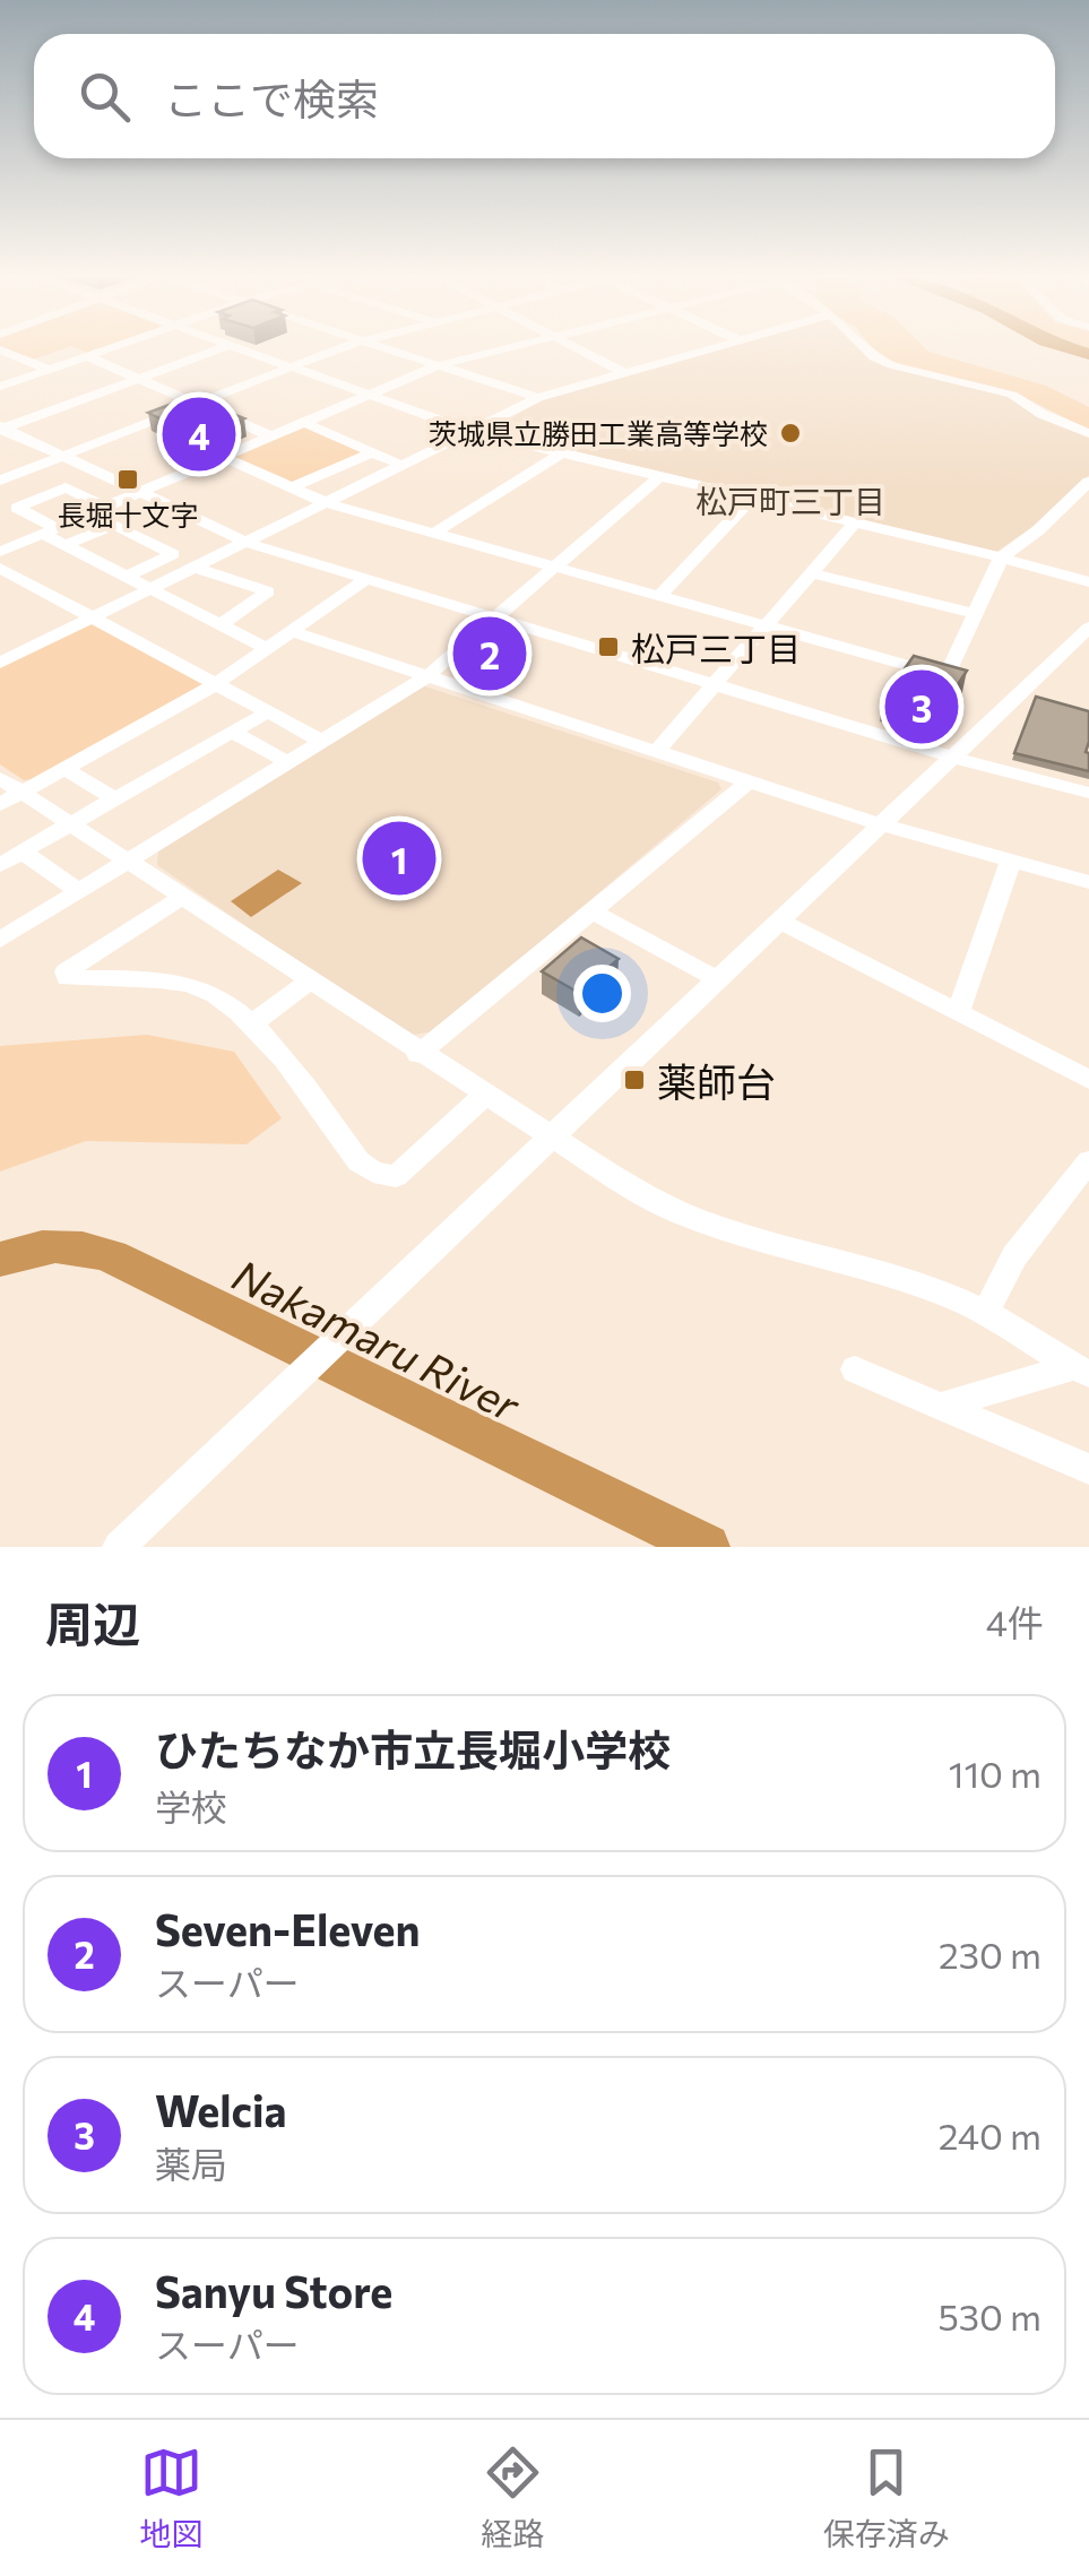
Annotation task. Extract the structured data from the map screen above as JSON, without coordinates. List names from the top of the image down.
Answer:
{
  "districts": ["松戸町三丁目"],
  "water": ["Nakamaru River"],
  "places": {
    "other": ["茨城県立勝田工業高等学校"],
    "transit": ["長堀十文字", "松戸三丁目", "薬師台"]
  },
  "page": {
    "search": "ここで検索",
    "pins": [
      "4",
      "2",
      "3",
      "1"
    ],
    "heading": ["周辺", "4件"],
    "list": [
      {
        "mark": "1",
        "name": "ひたちなか市立長堀小学校",
        "note": "学校",
        "value": "110 m"
      },
      {
        "mark": "2",
        "name": "Seven-Eleven",
        "note": "スーパー",
        "value": "230 m"
      },
      {
        "mark": "3",
        "name": "Welcia",
        "note": "薬局",
        "value": "240 m"
      },
      {
        "mark": "4",
        "name": "Sanyu Store",
        "note": "スーパー",
        "value": "530 m"
      }
    ],
    "nav": ["地図", "経路", "保存済み"]
  }
}
